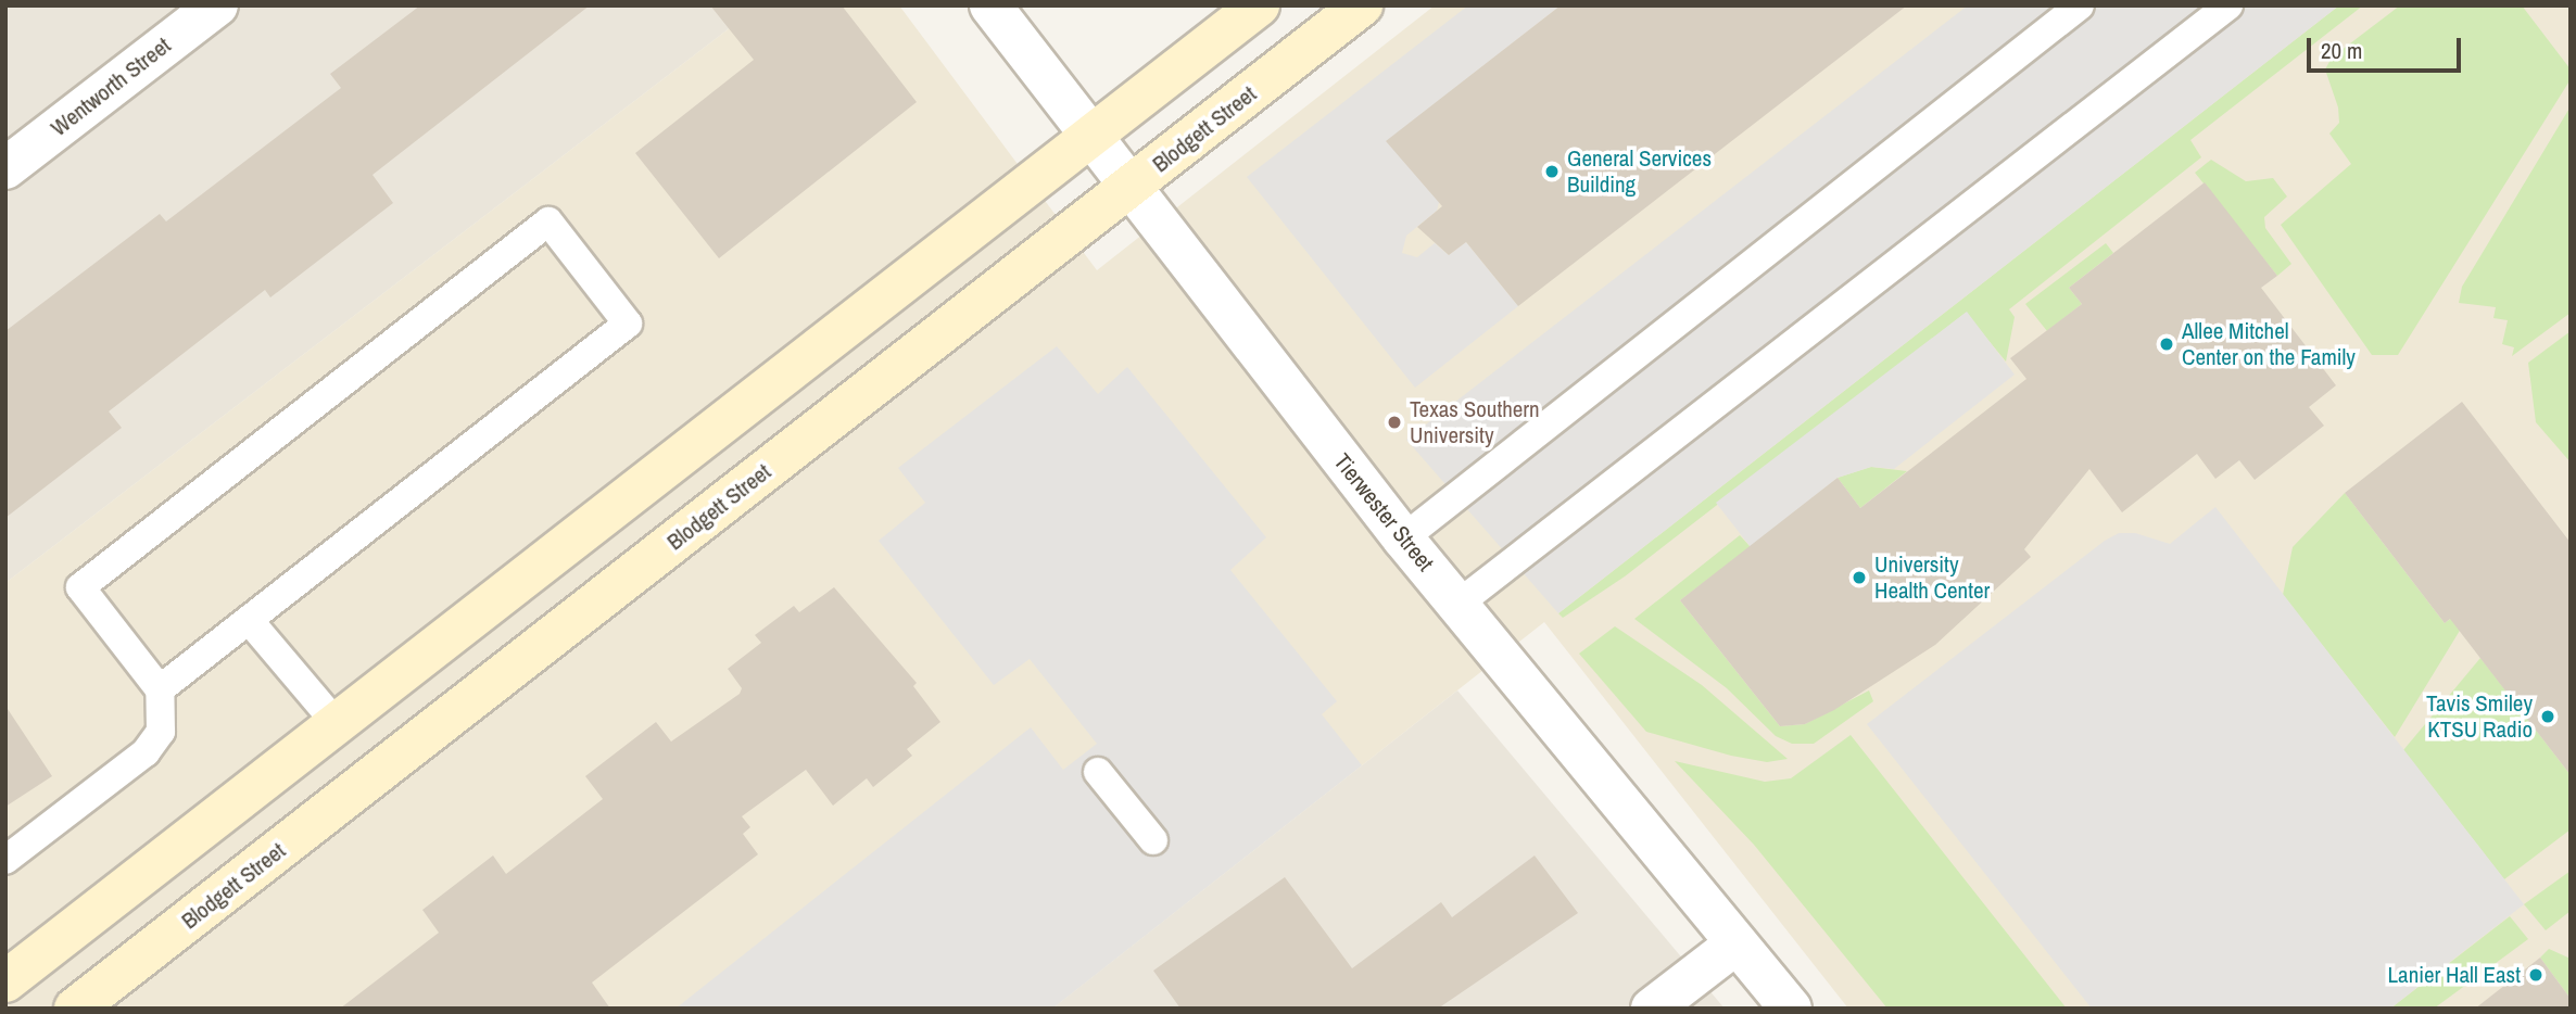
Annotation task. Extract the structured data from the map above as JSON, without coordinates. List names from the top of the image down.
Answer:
{
  "streets": {
    "main road": ["Blodgett Street"],
    "street": ["Wentworth Street", "Tierwester Street"]
  },
  "crossings": [
    ["Blodgett Street", "Tierwester Street"]
  ],
  "places": [
    "General Services Building",
    "Allee Mitchel Center on the Family",
    "Texas Southern University",
    "University Health Center",
    "Tavis Smiley KTSU Radio",
    "Lanier Hall East"
  ],
  "scale_bar": "20 m"
}
